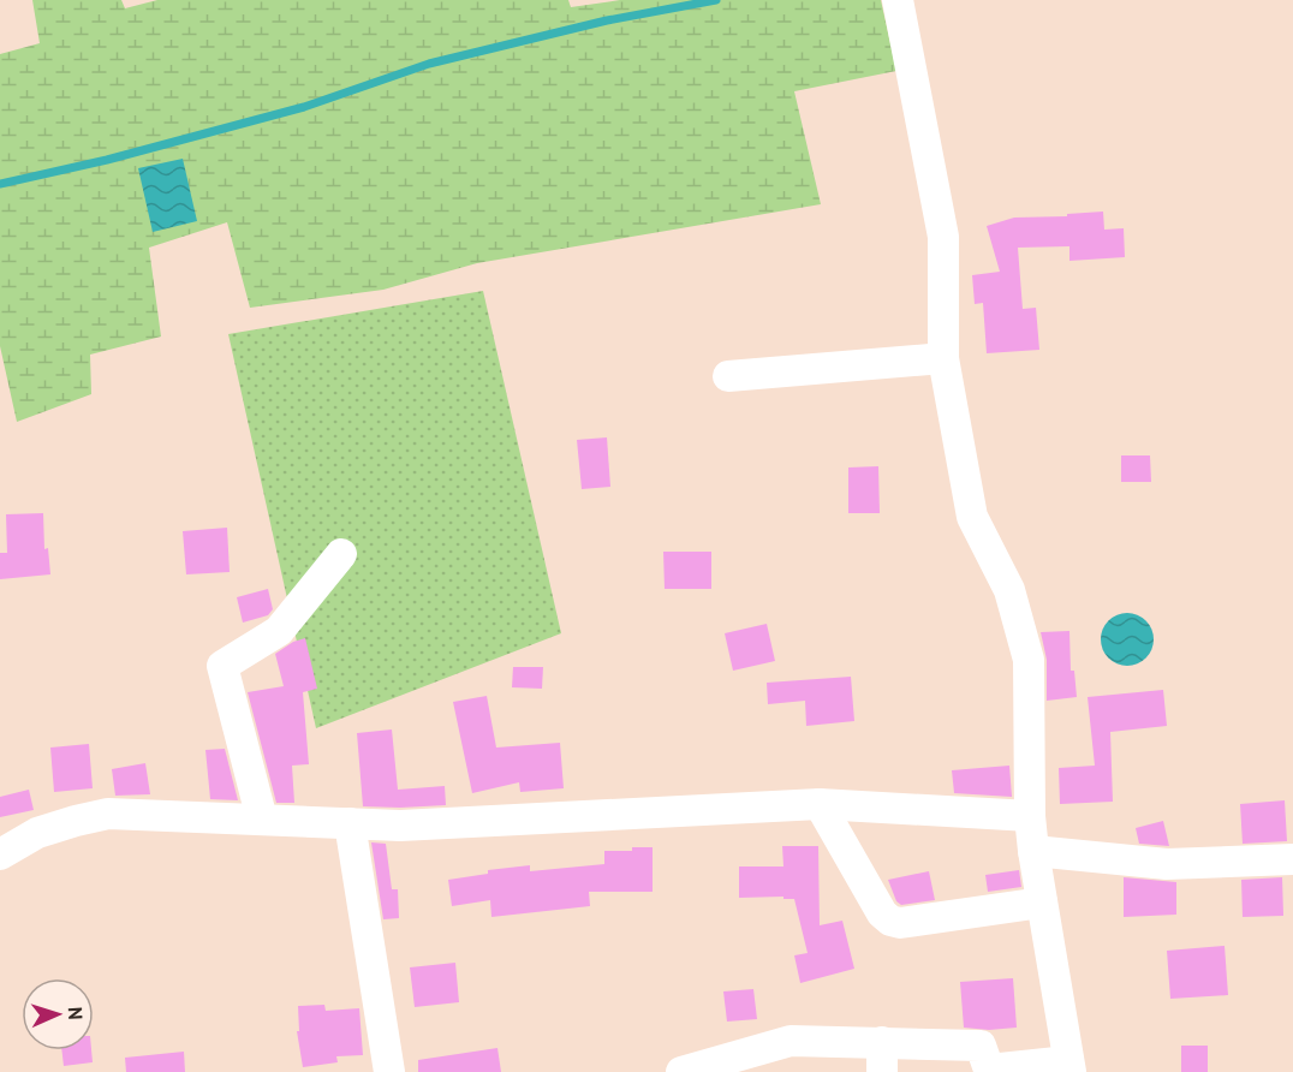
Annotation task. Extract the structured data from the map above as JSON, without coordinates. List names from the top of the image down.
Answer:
{
  "north": "right"
}
